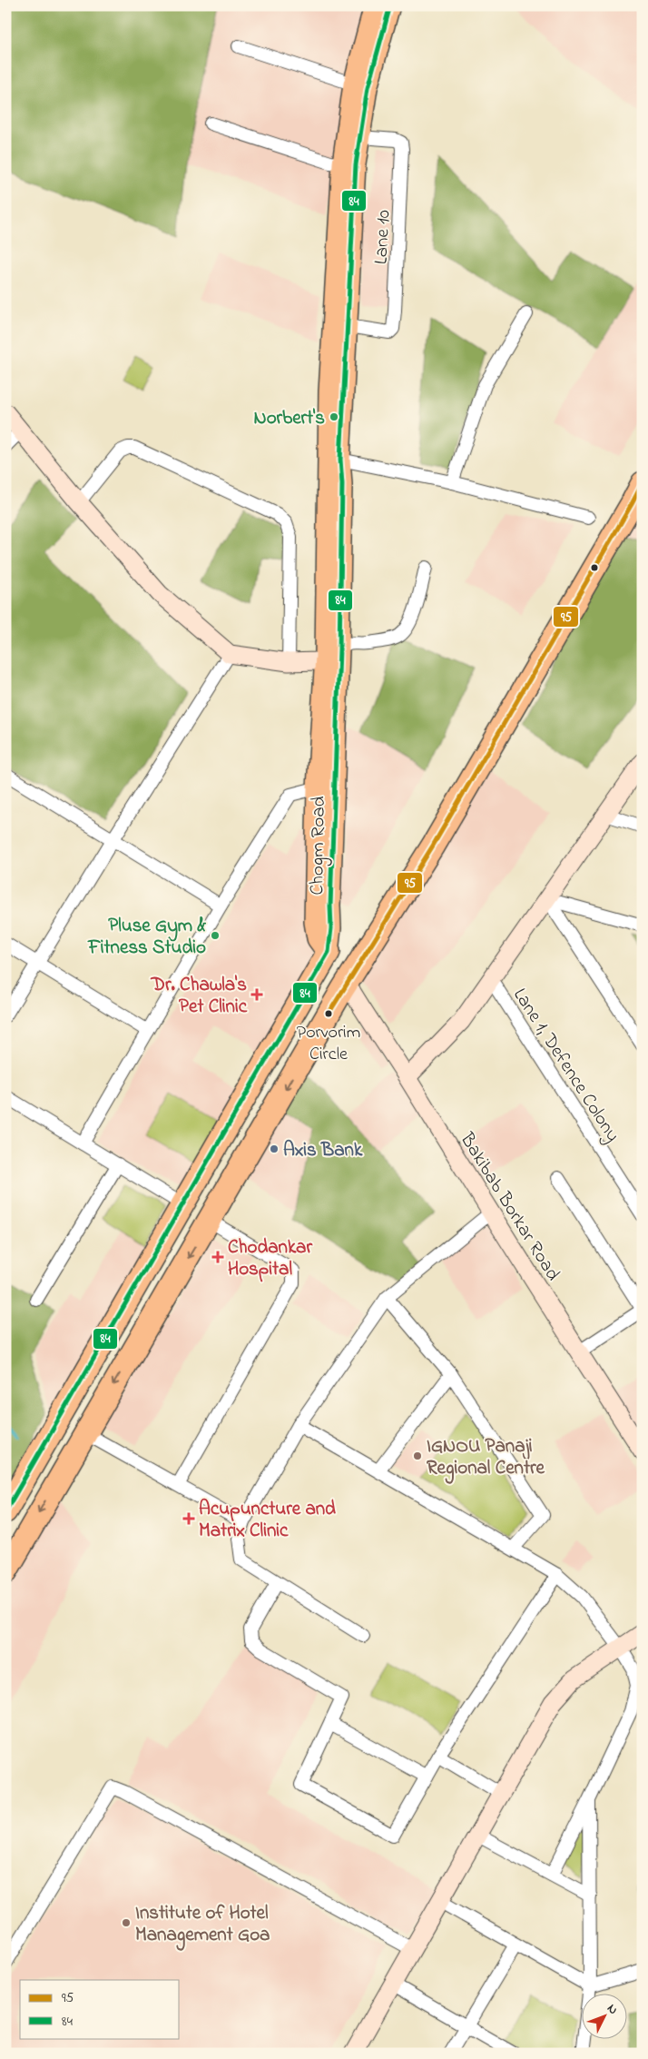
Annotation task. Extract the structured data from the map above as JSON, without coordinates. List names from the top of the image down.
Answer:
{
  "streets": {
    "highway": ["Chogm Road"],
    "street": ["Lane 10", "Lane 1, Defence Colony", "Bakibab Borkar Road"]
  },
  "crossings": [
    ["Lane 10", "Chogm Road"]
  ],
  "places": {
    "other": [
      "Norbert's",
      "Pluse Gym & Fitness Studio",
      "Porvorim Circle",
      "Axis Bank",
      "IGNOU Panaji Regional Centre",
      "Institute of Hotel Management Goa"
    ],
    "health": ["Dr. Chawla's Pet Clinic", "Chodankar Hospital", "Acupuncture and Matrix Clinic"]
  },
  "lines": ["transit line 84", "transit line 95"],
  "legend": ["95", "84"],
  "north": "top right"
}
